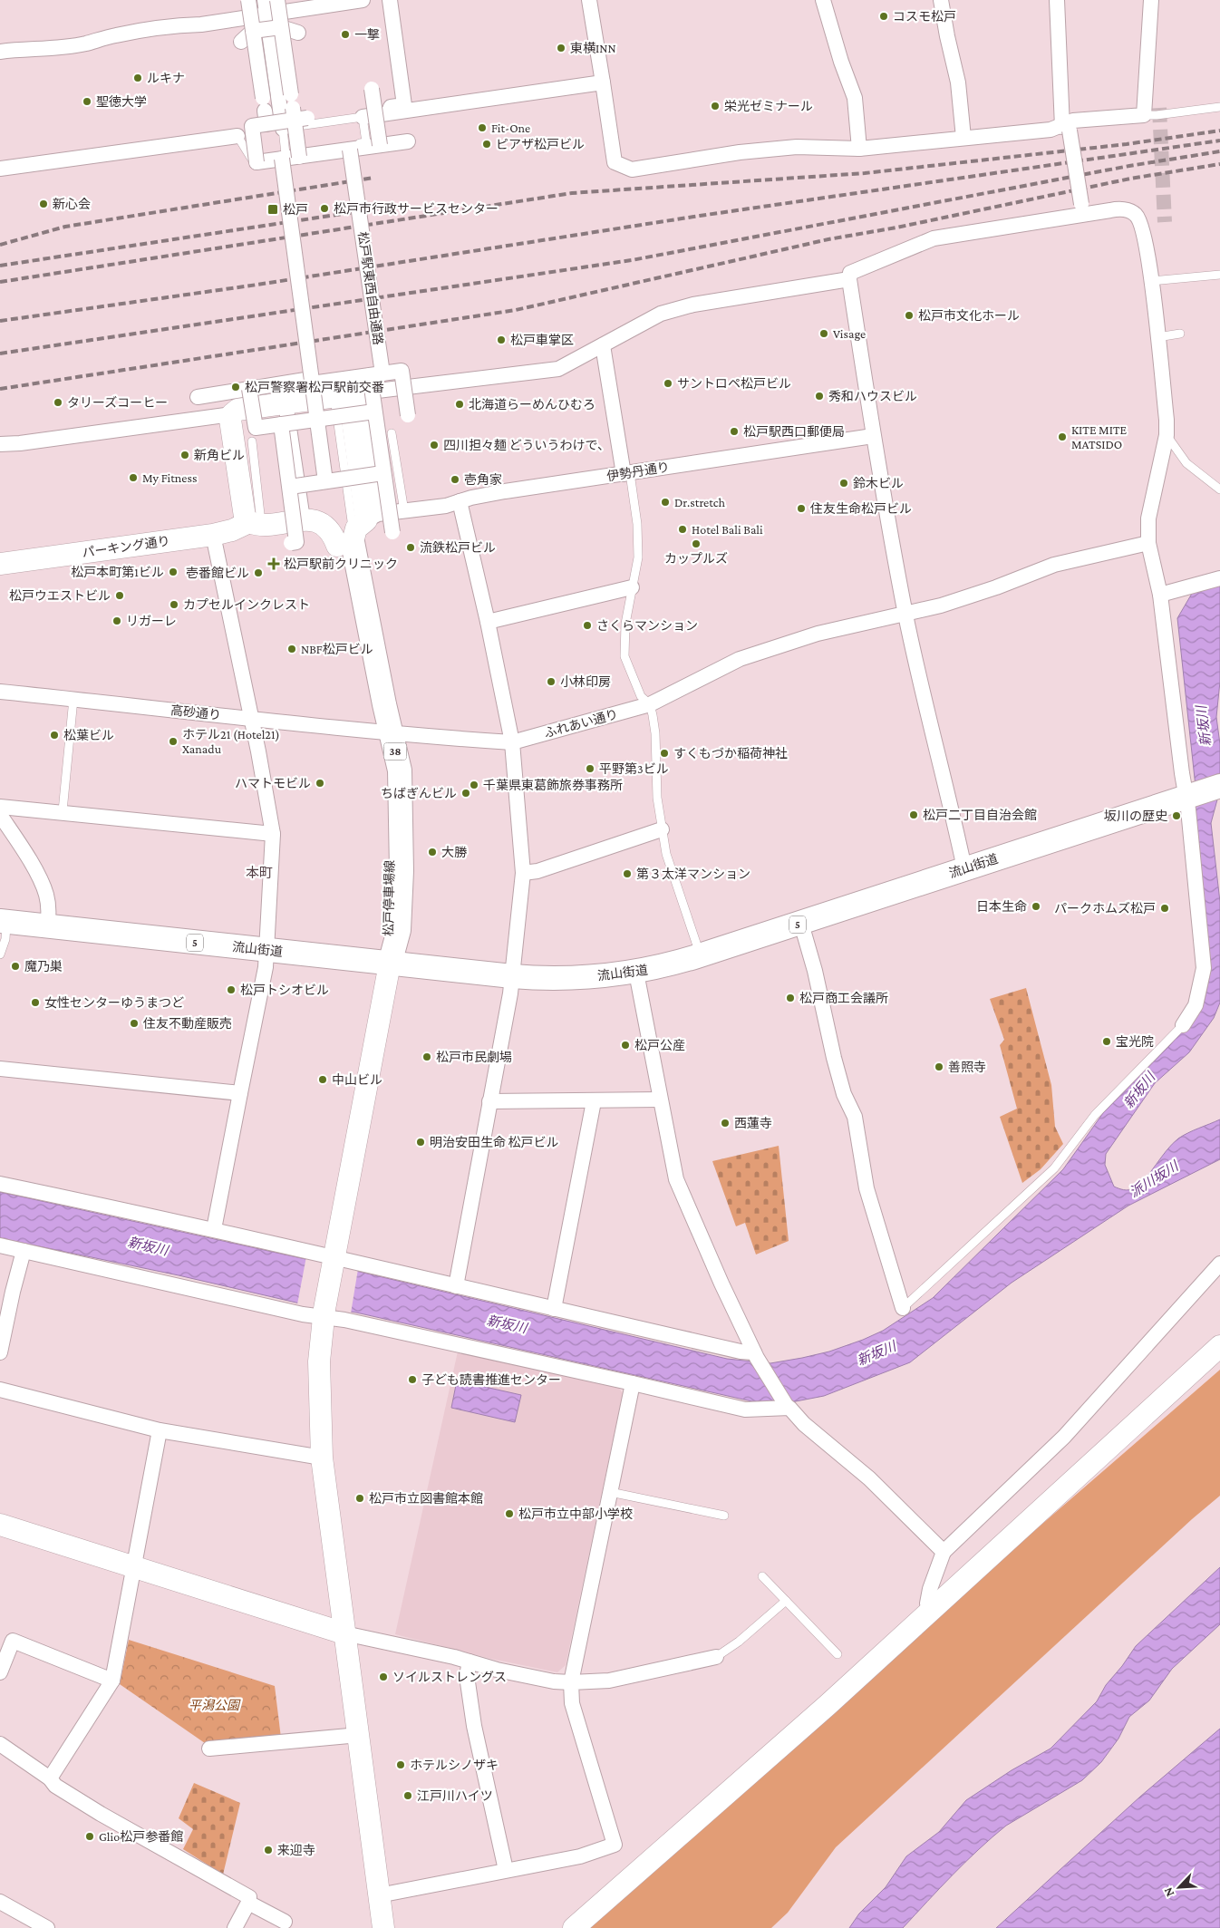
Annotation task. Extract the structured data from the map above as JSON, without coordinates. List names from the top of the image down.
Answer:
{
  "streets": {
    "main road": [
      "38",
      "流山街道",
      "松戸停車場線",
      "5"
    ],
    "street": [
      "松戸駅東西自由通路",
      "伊勢丹通り",
      "パーキング通り",
      "高砂通り",
      "ふれあい通り"
    ]
  },
  "crossings": [
    ["伊勢丹通り", "パーキング通り"],
    ["伊勢丹通り", "松戸停車場線"],
    ["パーキング通り", "松戸停車場線"],
    ["高砂通り", "ふれあい通り"],
    ["高砂通り", "松戸停車場線"],
    ["ふれあい通り", "松戸停車場線"],
    ["流山街道", "松戸停車場線"]
  ],
  "districts": ["本町"],
  "water": ["新坂川", "派川坂川"],
  "parks": ["平潟公園"],
  "places": {
    "other": [
      "コスモ松戸",
      "一撃",
      "東横INN",
      "ルキナ",
      "聖徳大学",
      "栄光ゼミナール",
      "Fit-One",
      "ピアザ松戸ビル",
      "新心会",
      "松戸市行政サービスセンター",
      "松戸市文化ホール",
      "Visage",
      "松戸車掌区",
      "サントロペ松戸ビル",
      "松戸警察署松戸駅前交番",
      "秀和ハウスビル",
      "タリーズコーヒー",
      "北海道らーめんひむろ",
      "松戸駅西口郵便局",
      "KITE MITE MATSIDO",
      "四川担々麺 どういうわけで、",
      "新角ビル",
      "My Fitness",
      "壱角家",
      "鈴木ビル",
      "Dr.stretch",
      "住友生命松戸ビル",
      "Hotel Bali Bali",
      "カップルズ",
      "流鉄松戸ビル",
      "松戸本町第1ビル",
      "壱番館ビル",
      "松戸ウエストビル",
      "カプセルインクレスト",
      "リガーレ",
      "さくらマンション",
      "NBF松戸ビル",
      "小林印房",
      "松葉ビル",
      "ホテル21 (Hotel21) Xanadu",
      "すくもづか稲荷神社",
      "平野第3ビル",
      "ハマトモビル",
      "千葉県東葛飾旅券事務所",
      "ちばぎんビル",
      "松戸二丁目自治会館",
      "坂川の歴史",
      "大勝",
      "第３太洋マンション",
      "日本生命",
      "パークホムズ松戸",
      "魔乃巣",
      "松戸トシオビル",
      "松戸商工会議所",
      "女性センターゆうまつど",
      "住友不動産販売",
      "宝光院",
      "松戸公産",
      "松戸市民劇場",
      "善照寺",
      "中山ビル",
      "西蓮寺",
      "明治安田生命 松戸ビル",
      "子ども読書推進センター",
      "松戸市立図書館本館",
      "松戸市立中部小学校",
      "ソイルストレングス",
      "ホテルシノザキ",
      "江戸川ハイツ",
      "Glio松戸参番館",
      "来迎寺"
    ],
    "transit": ["松戸"],
    "health": ["松戸駅前クリニック"]
  },
  "north": "bottom left"
}
